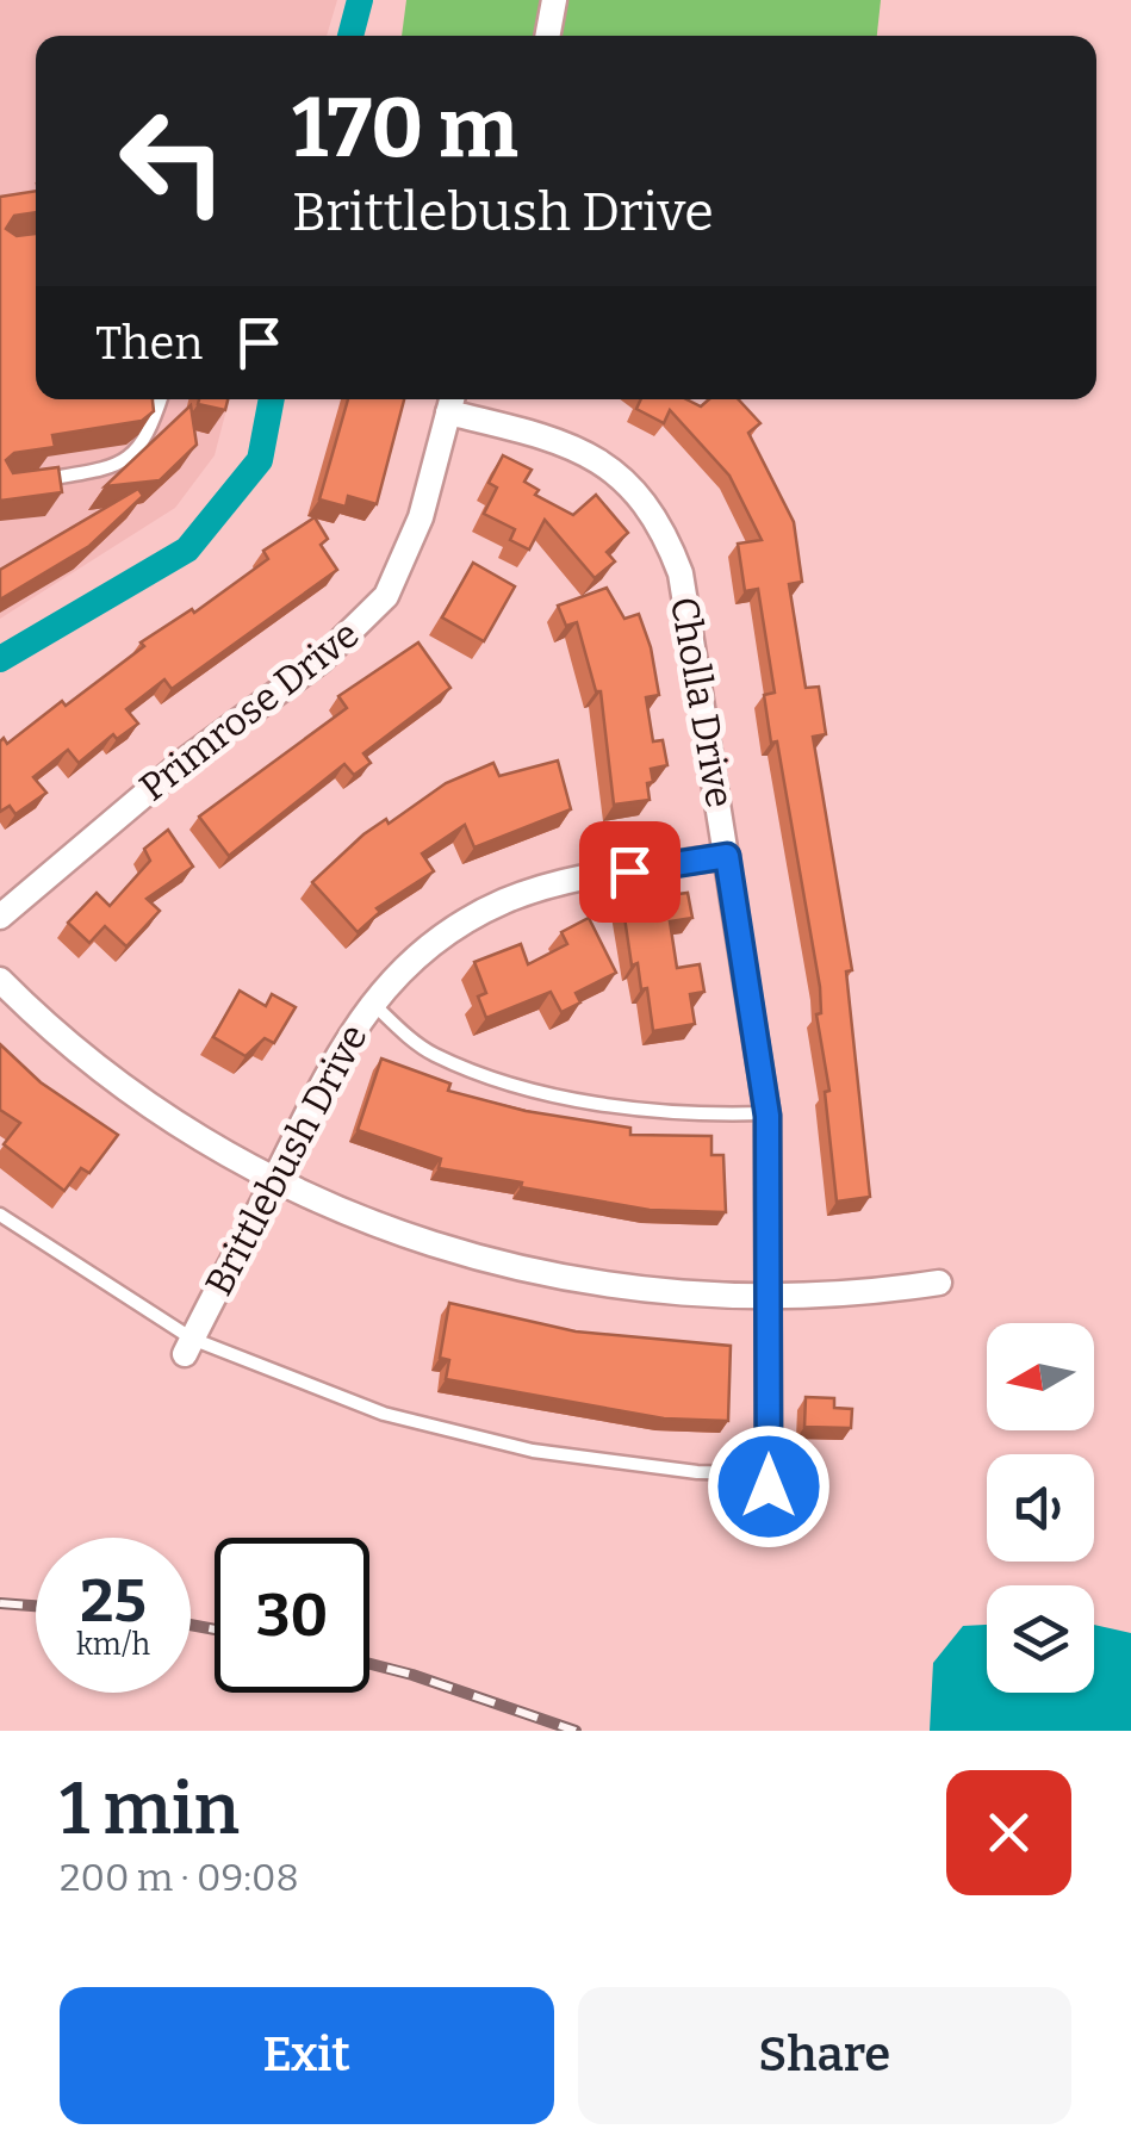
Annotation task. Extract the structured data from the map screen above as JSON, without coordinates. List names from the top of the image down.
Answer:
{
  "streets": {
    "street": ["Cholla Drive", "Primrose Drive", "Brittlebush Drive"]
  },
  "crossings": [
    ["Cholla Drive", "Primrose Drive"],
    ["Cholla Drive", "Brittlebush Drive"]
  ],
  "north": "left",
  "page": {
    "turn": ["170 m", "Brittlebush Drive"],
    "then": "Then",
    "speed": "25 km/h",
    "limit": "30",
    "heading": ["1 min", "200 m · 09:08"],
    "buttons": ["Exit", "Share"]
  }
}
